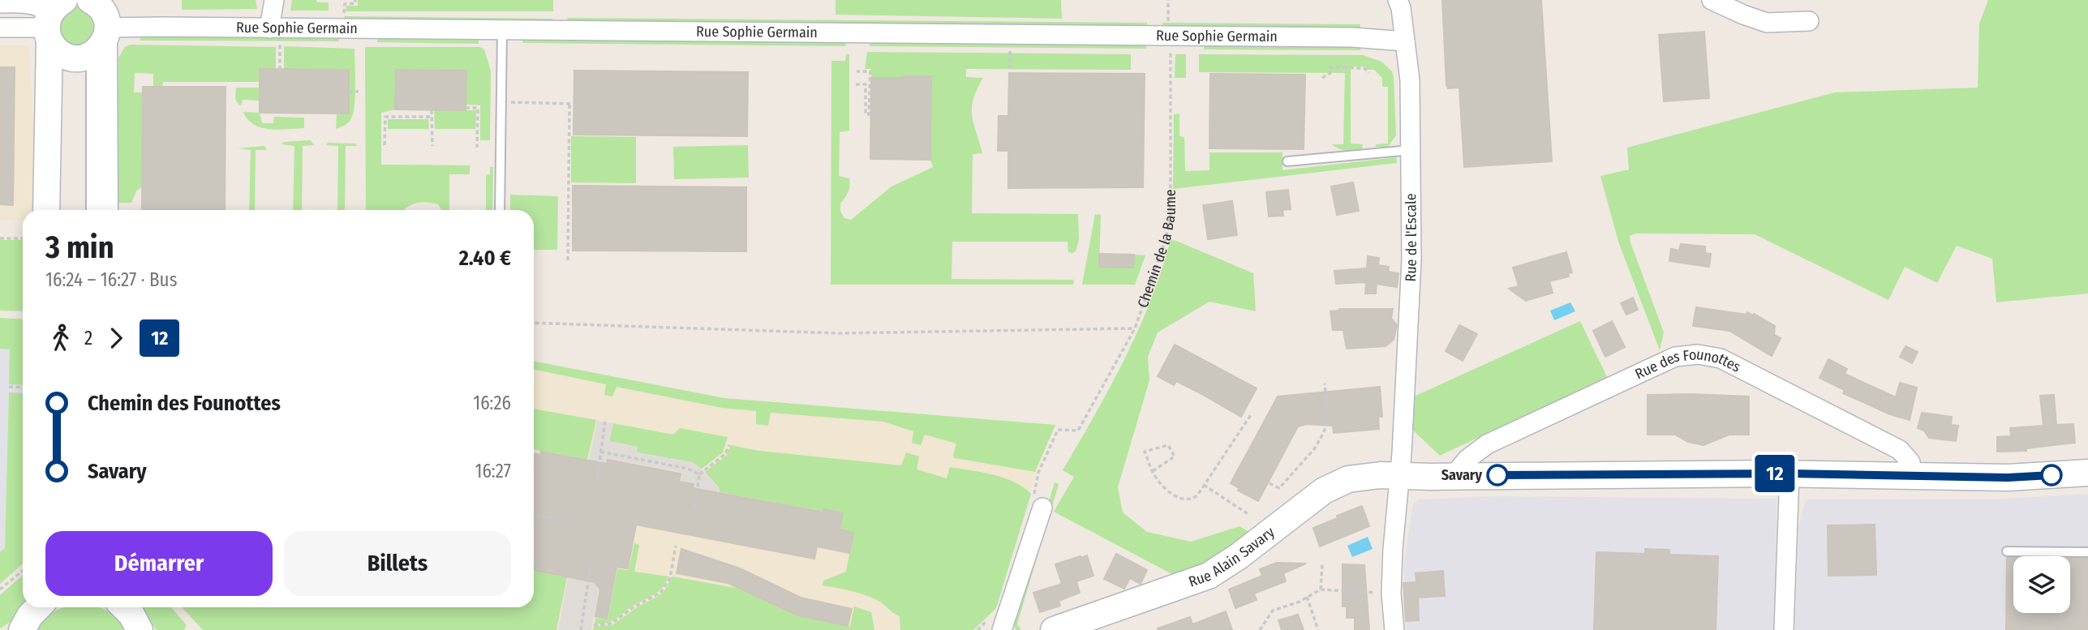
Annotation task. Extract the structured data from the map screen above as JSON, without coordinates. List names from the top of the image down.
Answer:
{
  "streets": {
    "street": [
      "Rue Sophie Germain",
      "Rue de l'Escale",
      "Rue des Founottes",
      "Rue Alain Savary"
    ],
    "path": ["Chemin de la Baume"]
  },
  "crossings": [
    ["Rue Sophie Germain", "Rue de l'Escale"],
    ["Rue de l'Escale", "Rue Alain Savary"]
  ],
  "places": ["Savary"],
  "lines": ["bus line 12"],
  "page": {
    "on_map": "12",
    "heading": ["3 min", "16:24 – 16:27 · Bus", "2.40 €"],
    "legs": ["2", "12"],
    "list": [
      {
        "name": "Chemin des Founottes",
        "value": "16:26"
      },
      {
        "name": "Savary",
        "value": "16:27"
      }
    ],
    "buttons": ["Démarrer", "Billets"]
  }
}
